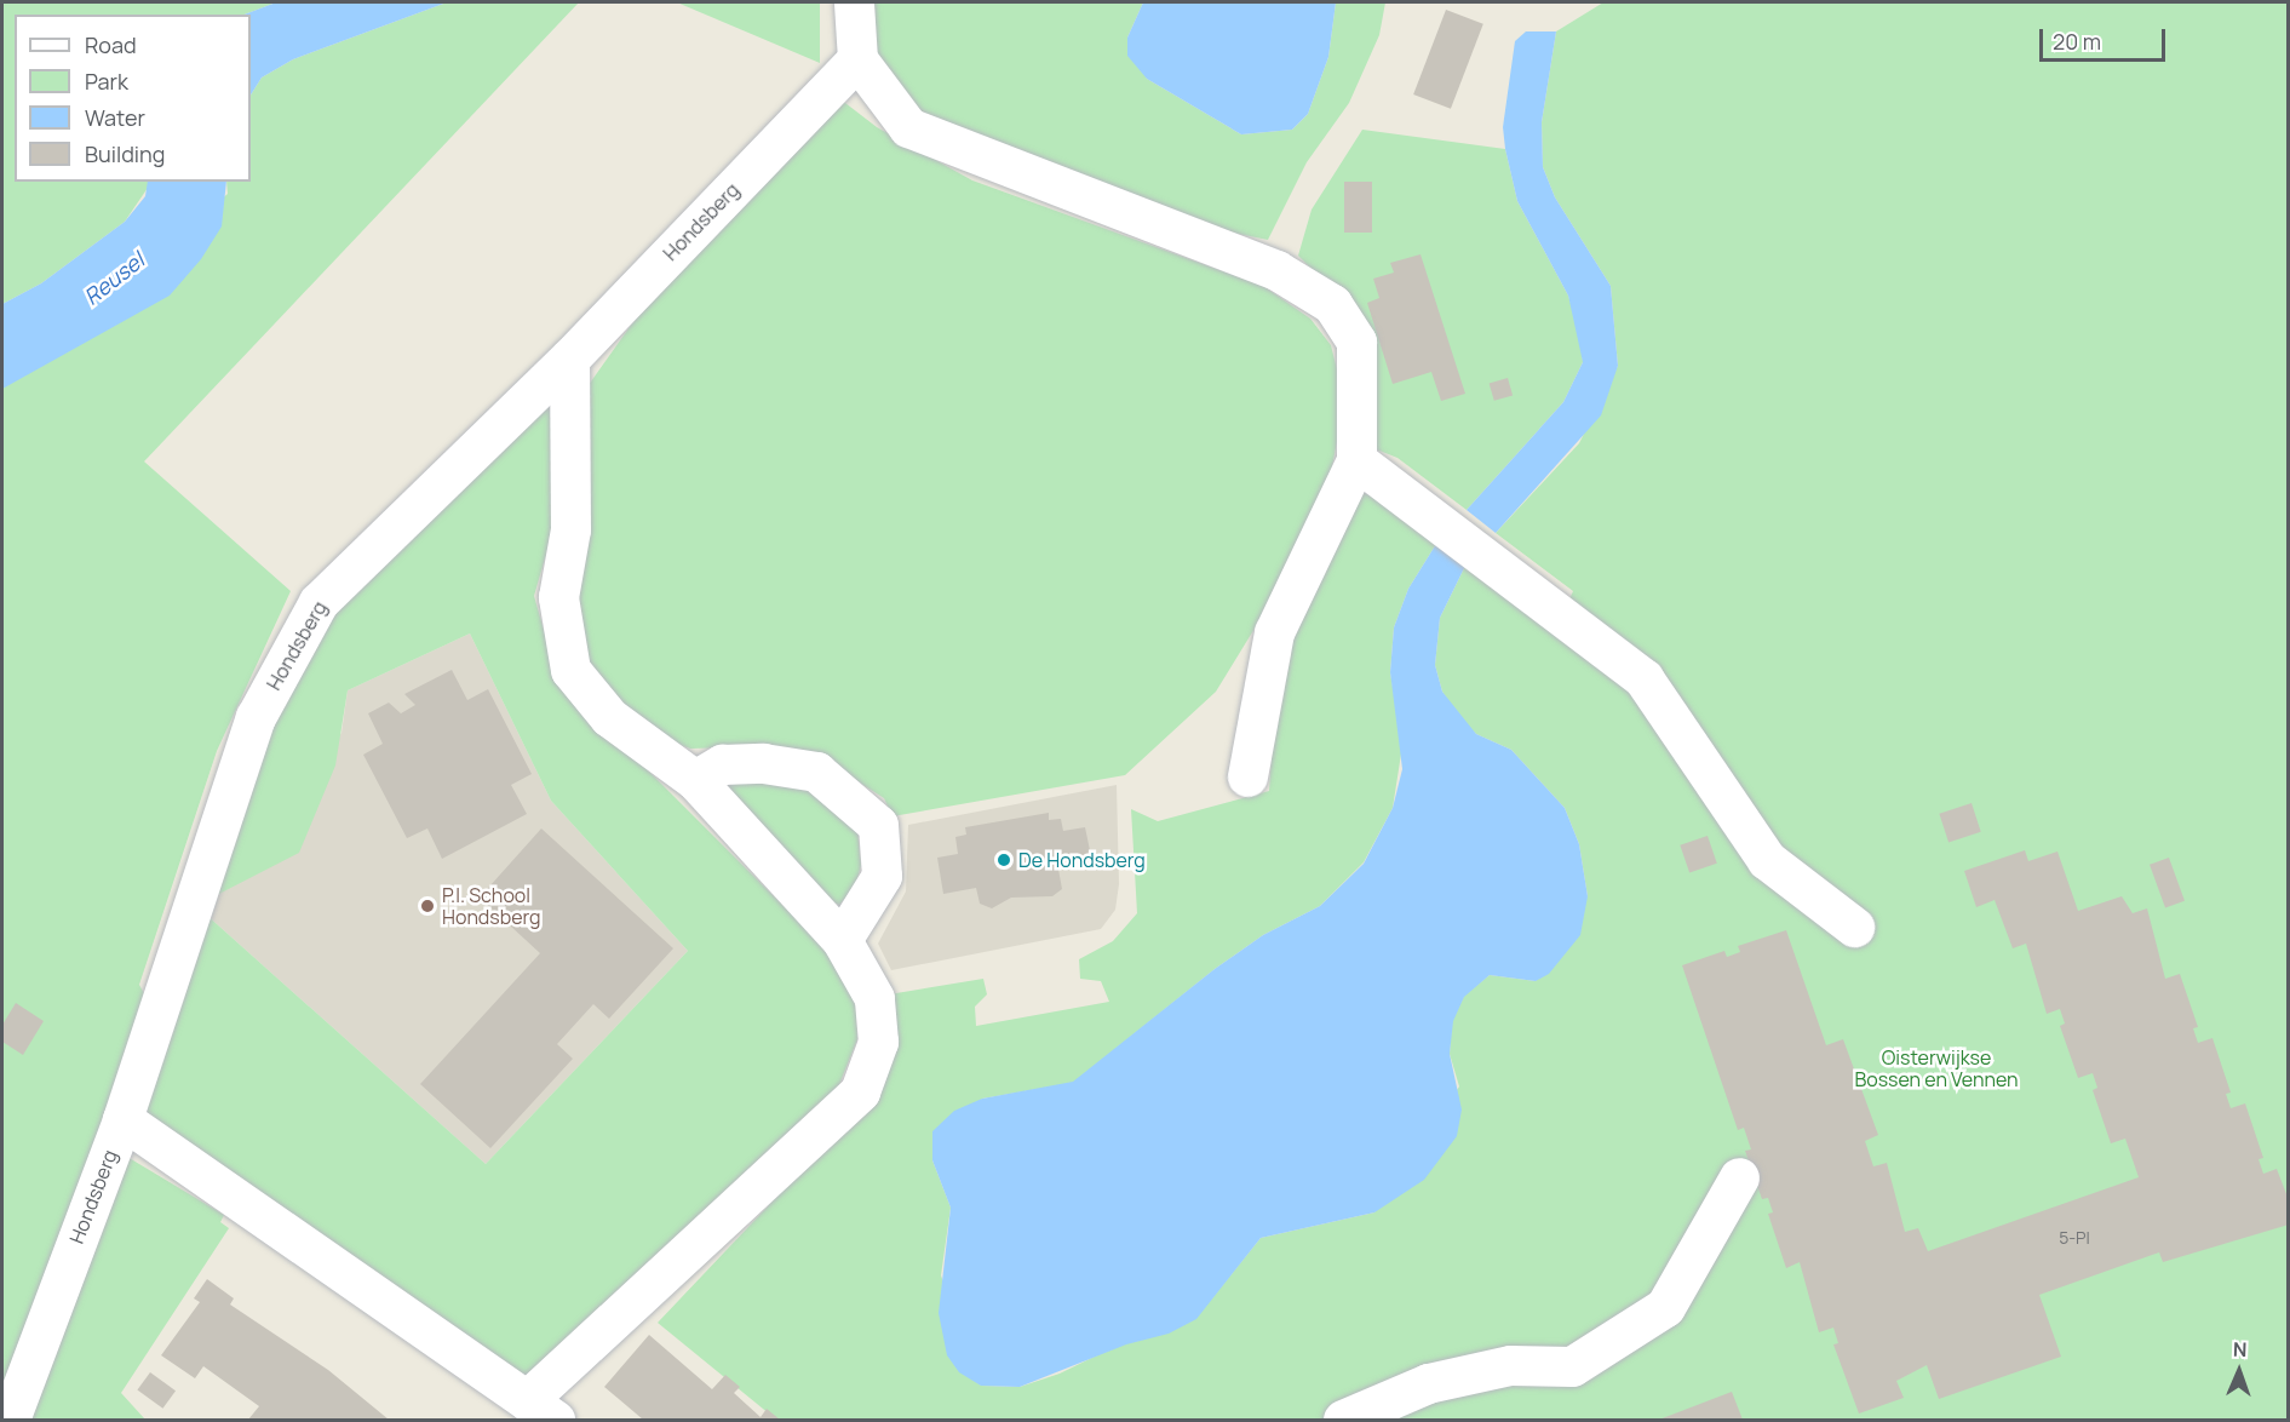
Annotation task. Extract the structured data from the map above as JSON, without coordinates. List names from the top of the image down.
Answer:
{
  "streets": {
    "street": ["Hondsberg"]
  },
  "water": ["Reusel"],
  "parks": ["Oisterwijkse Bossen en Vennen"],
  "places": ["De Hondsberg", "P.I. School Hondsberg"],
  "house_numbers": ["5-PI"],
  "legend": [
    "Road",
    "Park",
    "Water",
    "Building"
  ],
  "scale_bar": "20 m",
  "north": "top"
}
